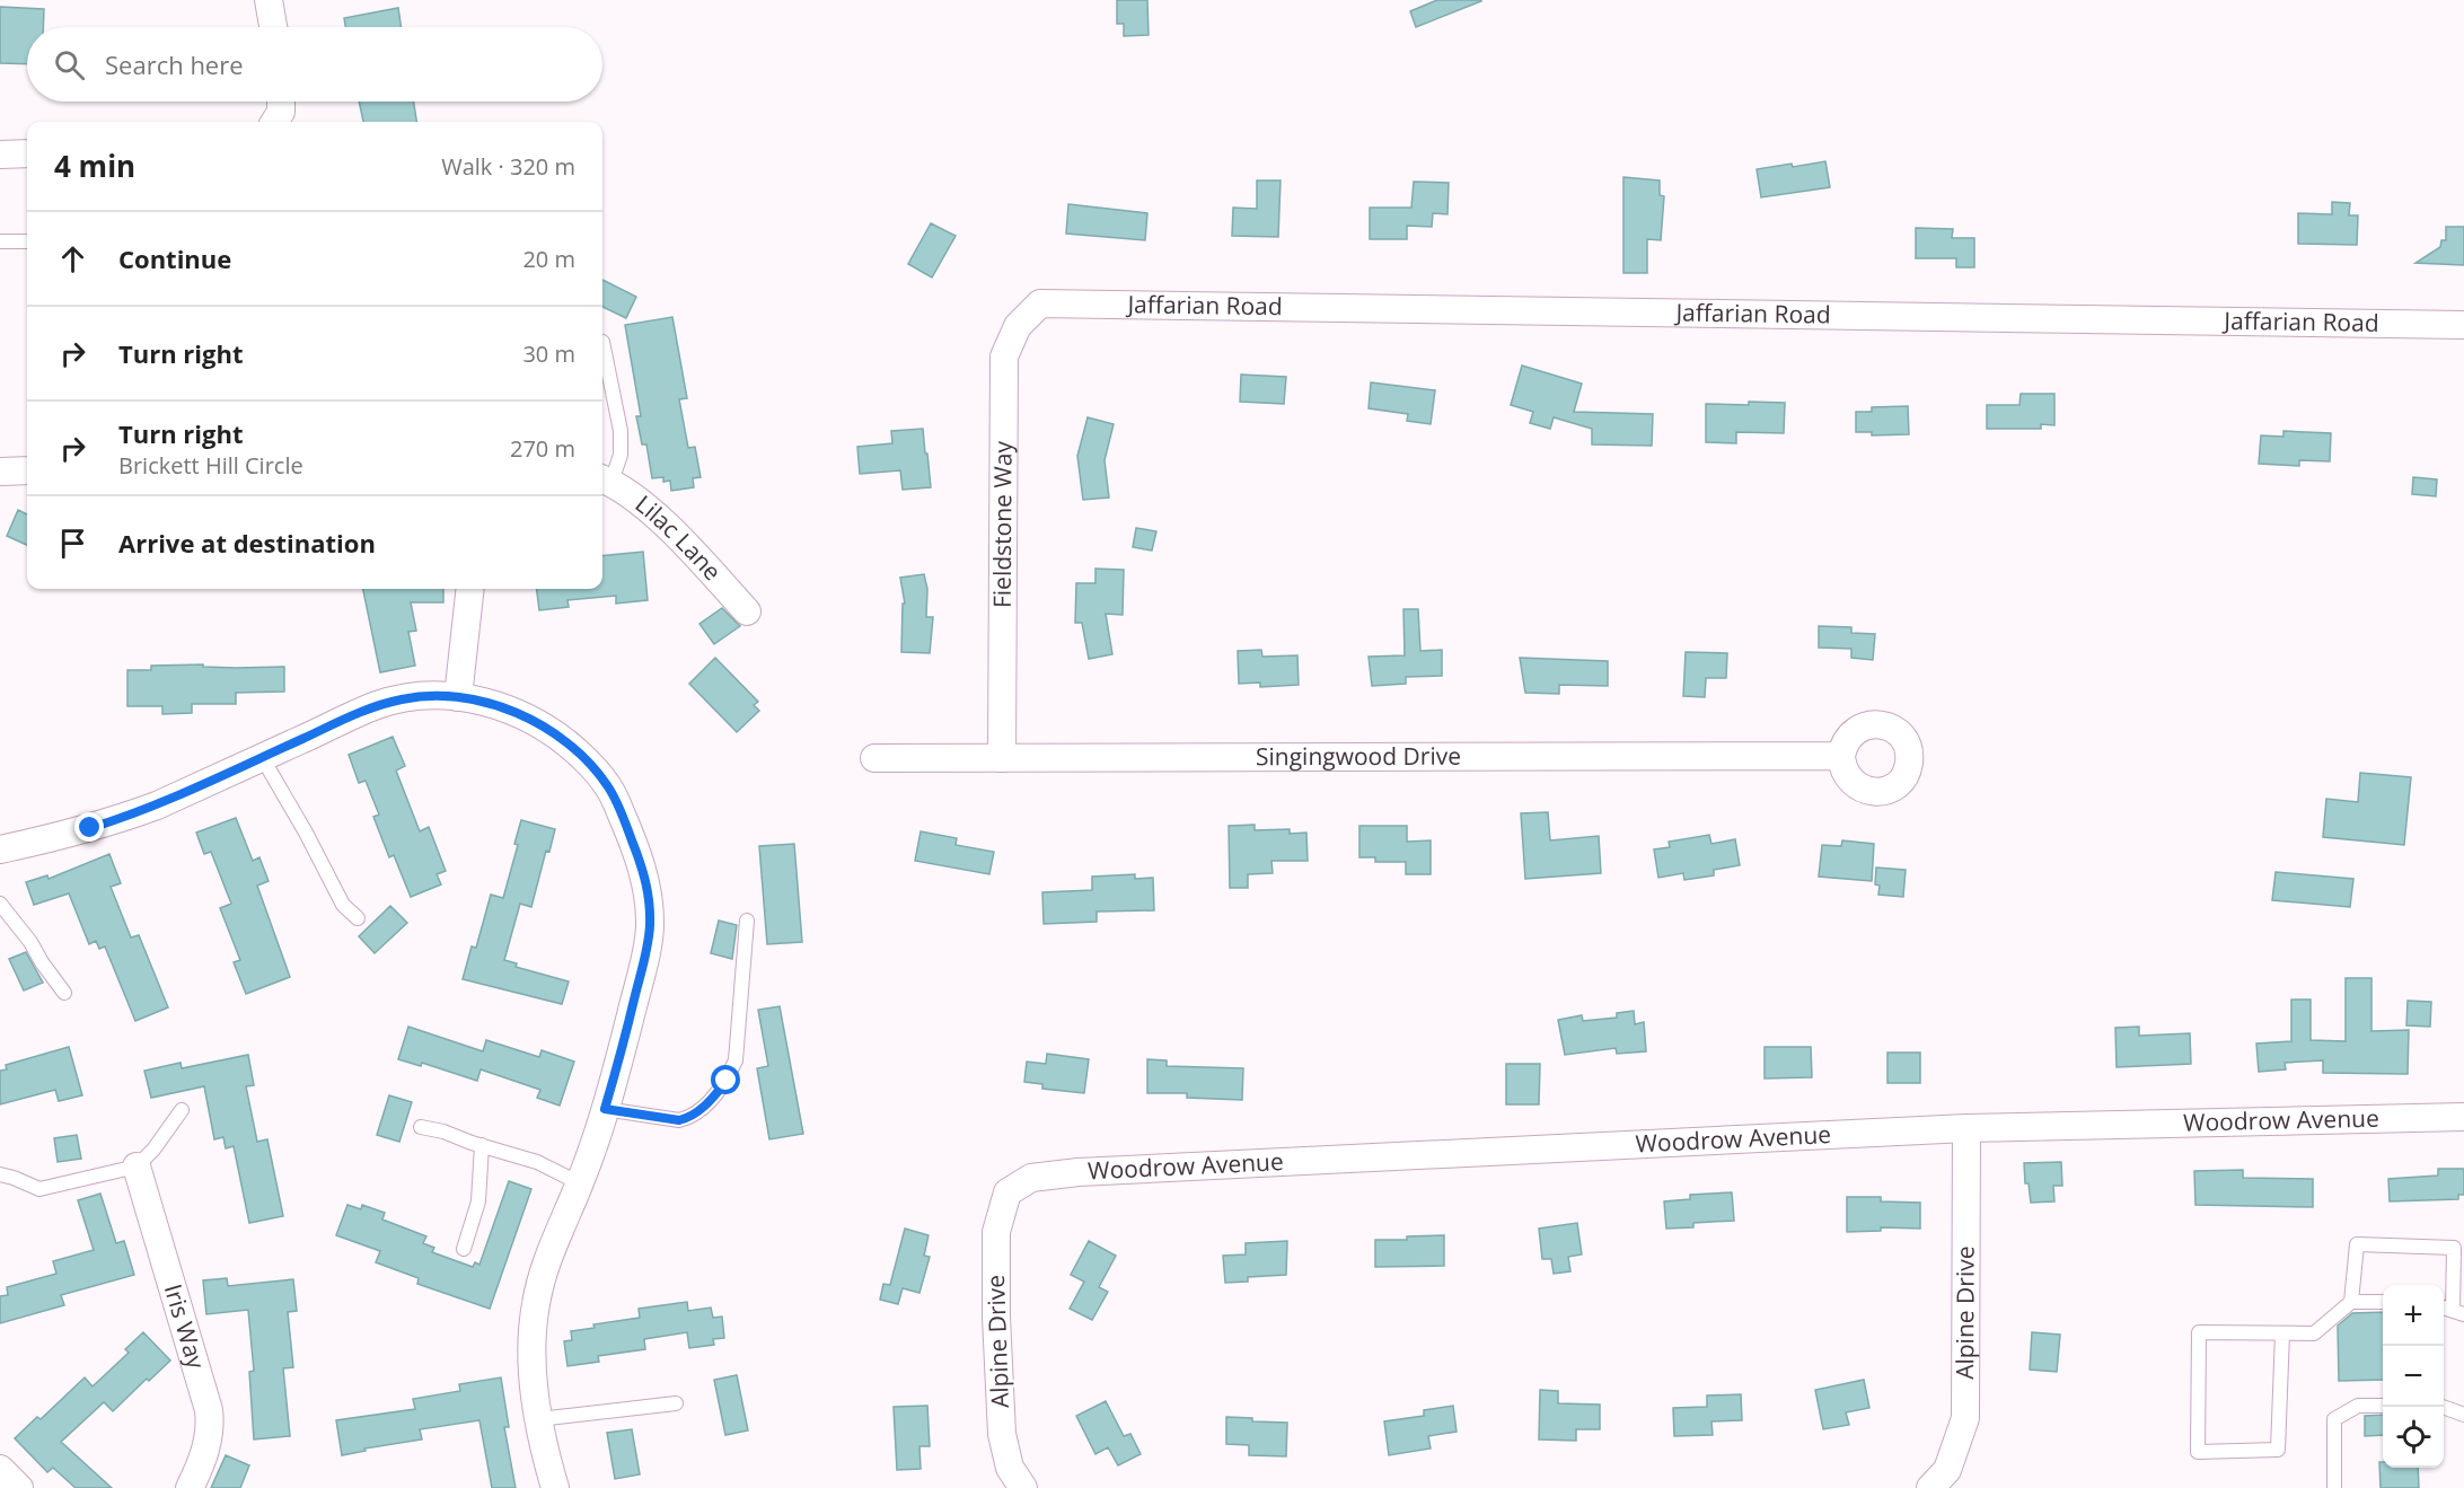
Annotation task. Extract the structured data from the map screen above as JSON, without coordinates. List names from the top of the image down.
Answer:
{
  "streets": {
    "street": [
      "Jaffarian Road",
      "Fieldstone Way",
      "Lilac Lane",
      "Singingwood Drive",
      "Woodrow Avenue",
      "Alpine Drive",
      "Iris Way"
    ]
  },
  "crossings": [
    ["Jaffarian Road", "Fieldstone Way"],
    ["Fieldstone Way", "Singingwood Drive"],
    ["Woodrow Avenue", "Alpine Drive"]
  ],
  "page": {
    "search": "Search here",
    "heading": ["4 min", "Walk · 320 m"],
    "list": [
      ["Continue", "20 m"],
      ["Turn right", "30 m"],
      ["Turn right", "Brickett Hill Circle", "270 m"],
      "Arrive at destination"
    ],
    "map_buttons": ["+", "−"]
  }
}
